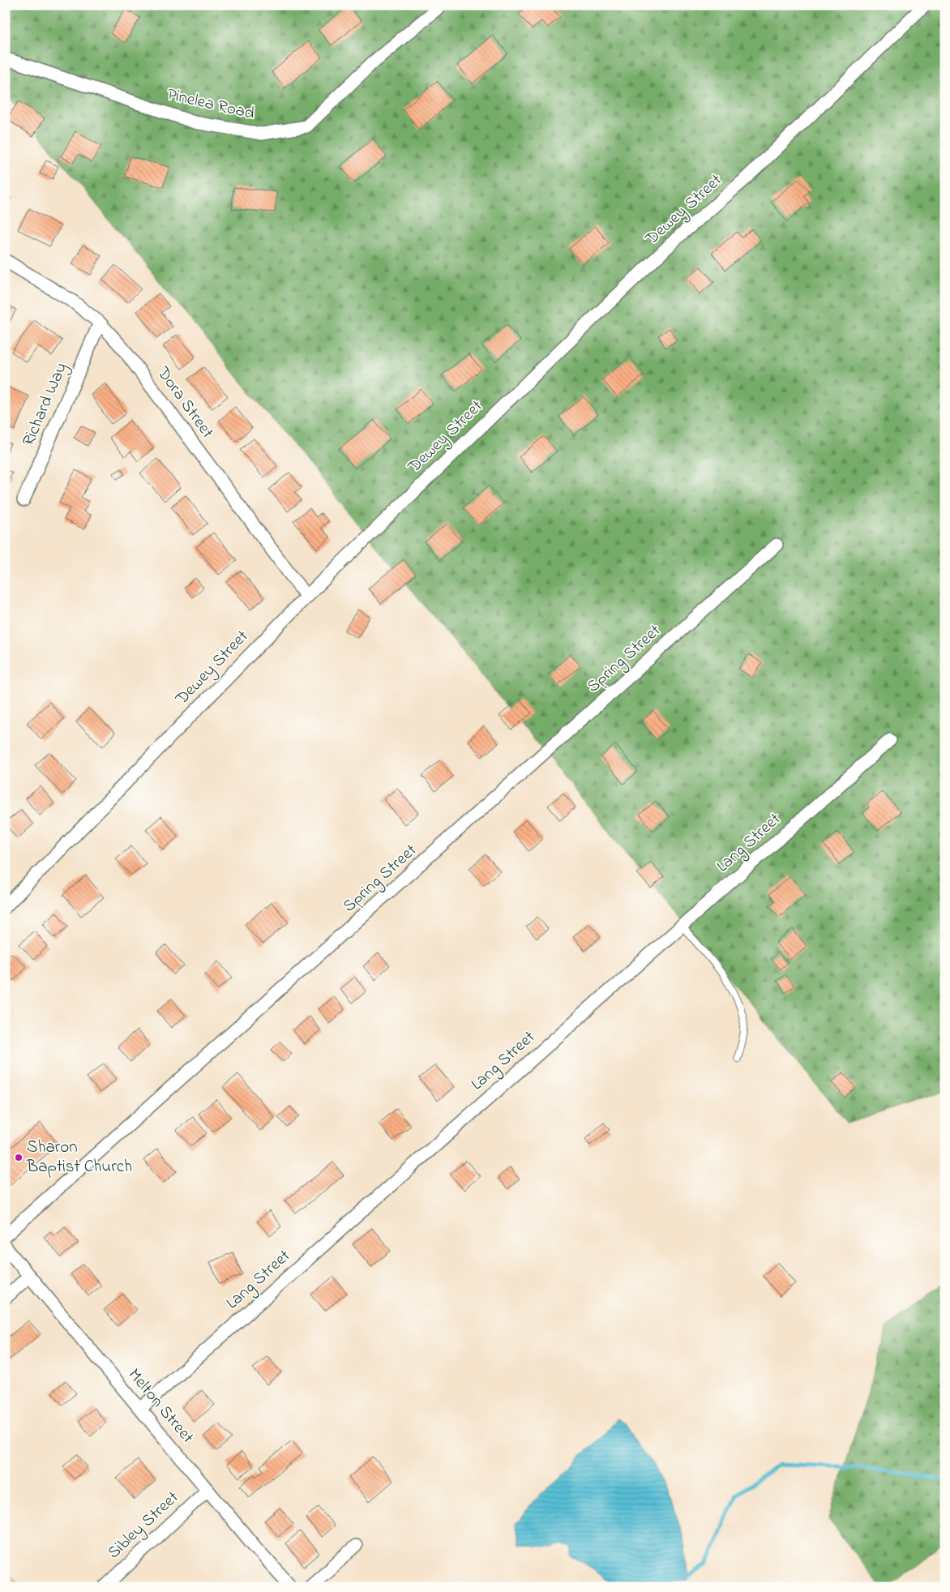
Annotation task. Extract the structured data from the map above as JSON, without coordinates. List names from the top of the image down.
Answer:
{
  "streets": {
    "street": [
      "Pinelea Road",
      "Dewey Street",
      "Dora Street",
      "Richard Way",
      "Spring Street",
      "Lang Street",
      "Melton Street",
      "Sibley Street"
    ]
  },
  "crossings": [
    ["Dewey Street", "Dora Street"],
    ["Dora Street", "Richard Way"],
    ["Lang Street", "Melton Street"],
    ["Melton Street", "Sibley Street"]
  ],
  "places": ["Sharon Baptist Church"]
}
